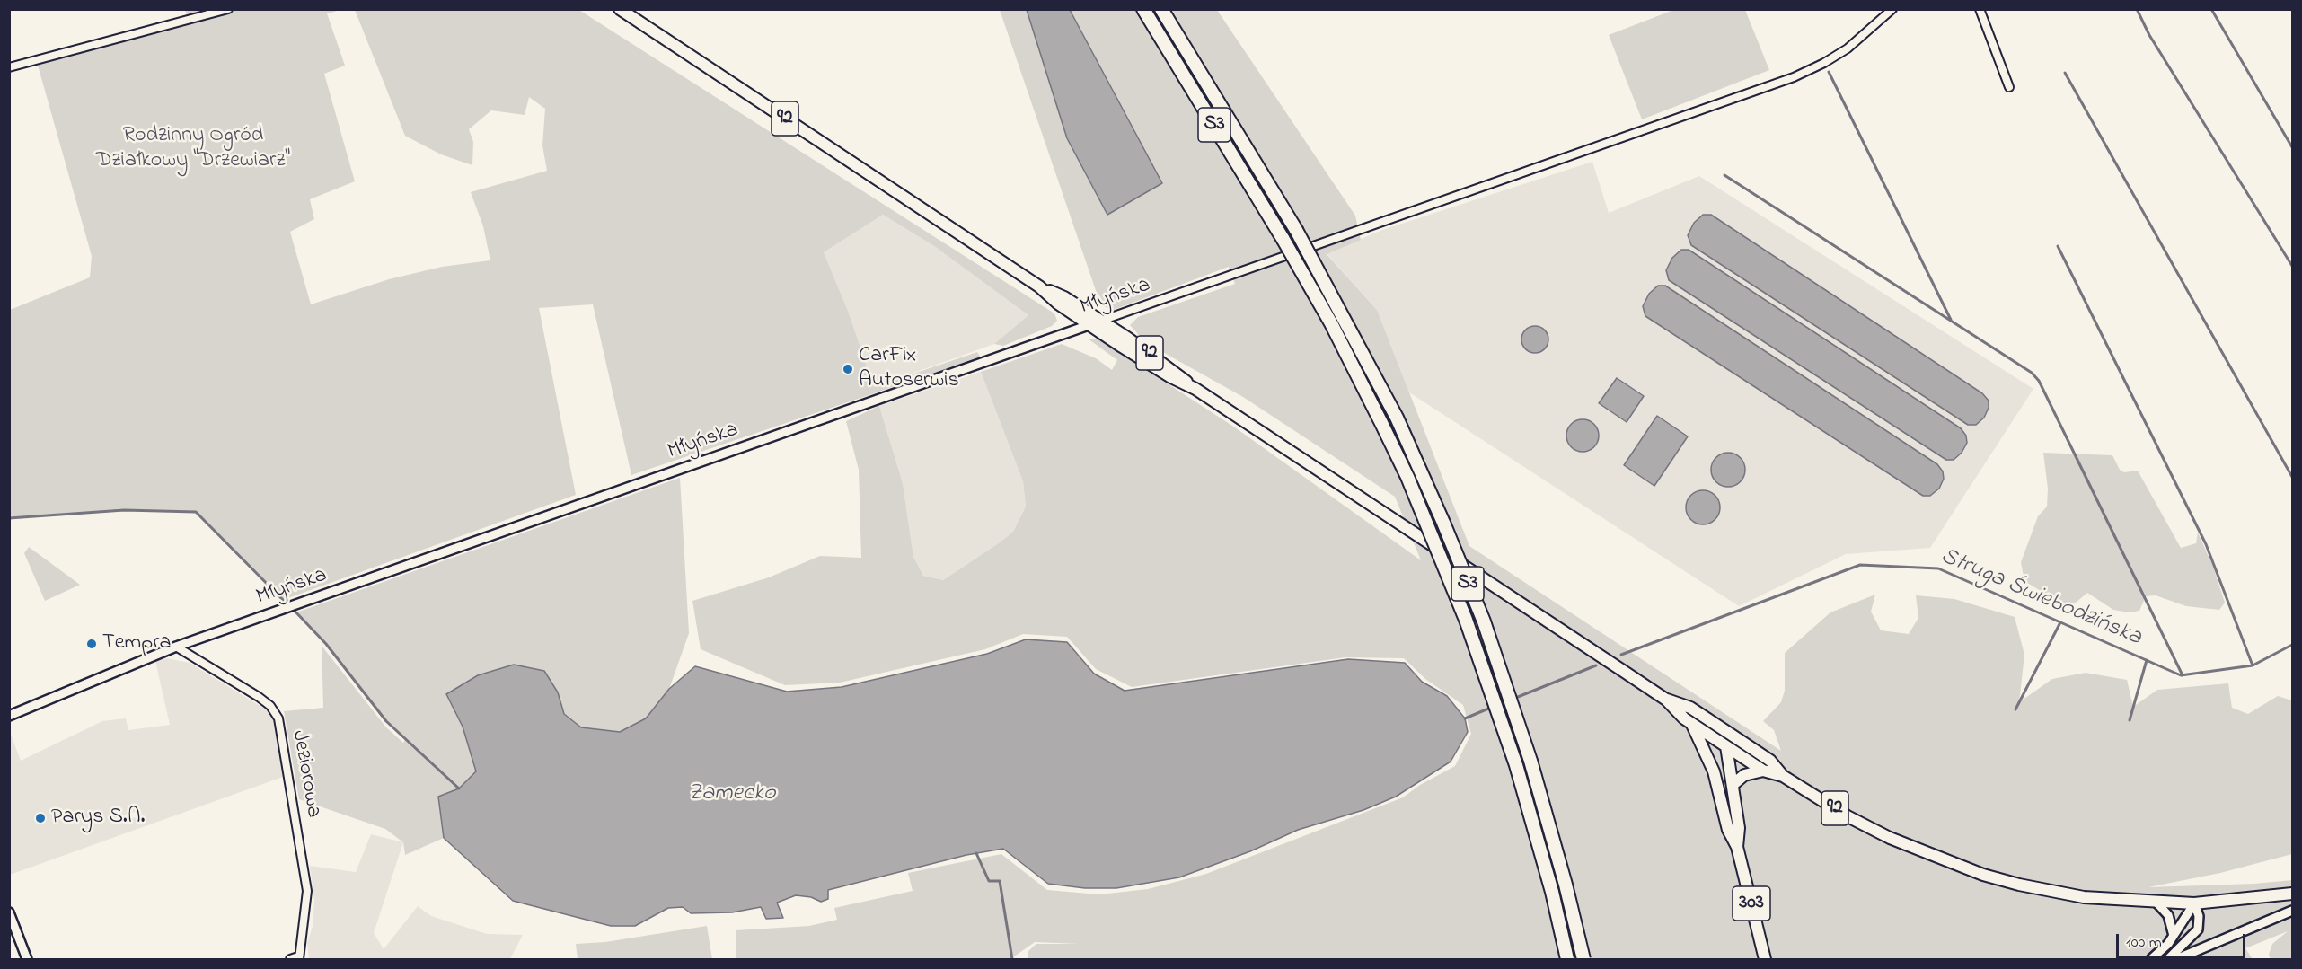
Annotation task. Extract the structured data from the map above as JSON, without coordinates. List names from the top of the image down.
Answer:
{
  "streets": {
    "highway": ["S3"],
    "main road": ["92", "303"],
    "street": ["Młyńska", "Jeziorowa"]
  },
  "crossings": [
    ["92", "Młyńska"],
    ["92", "303"],
    ["Młyńska", "Jeziorowa"]
  ],
  "water": ["Struga Świebodzińska", "Zamecko"],
  "parks": ["Rodzinny Ogród Działkowy \"Drzewiarz\""],
  "places": ["CarFix Autoserwis", "Tempra", "Parys S.A."],
  "scale_bar": "100 m"
}
